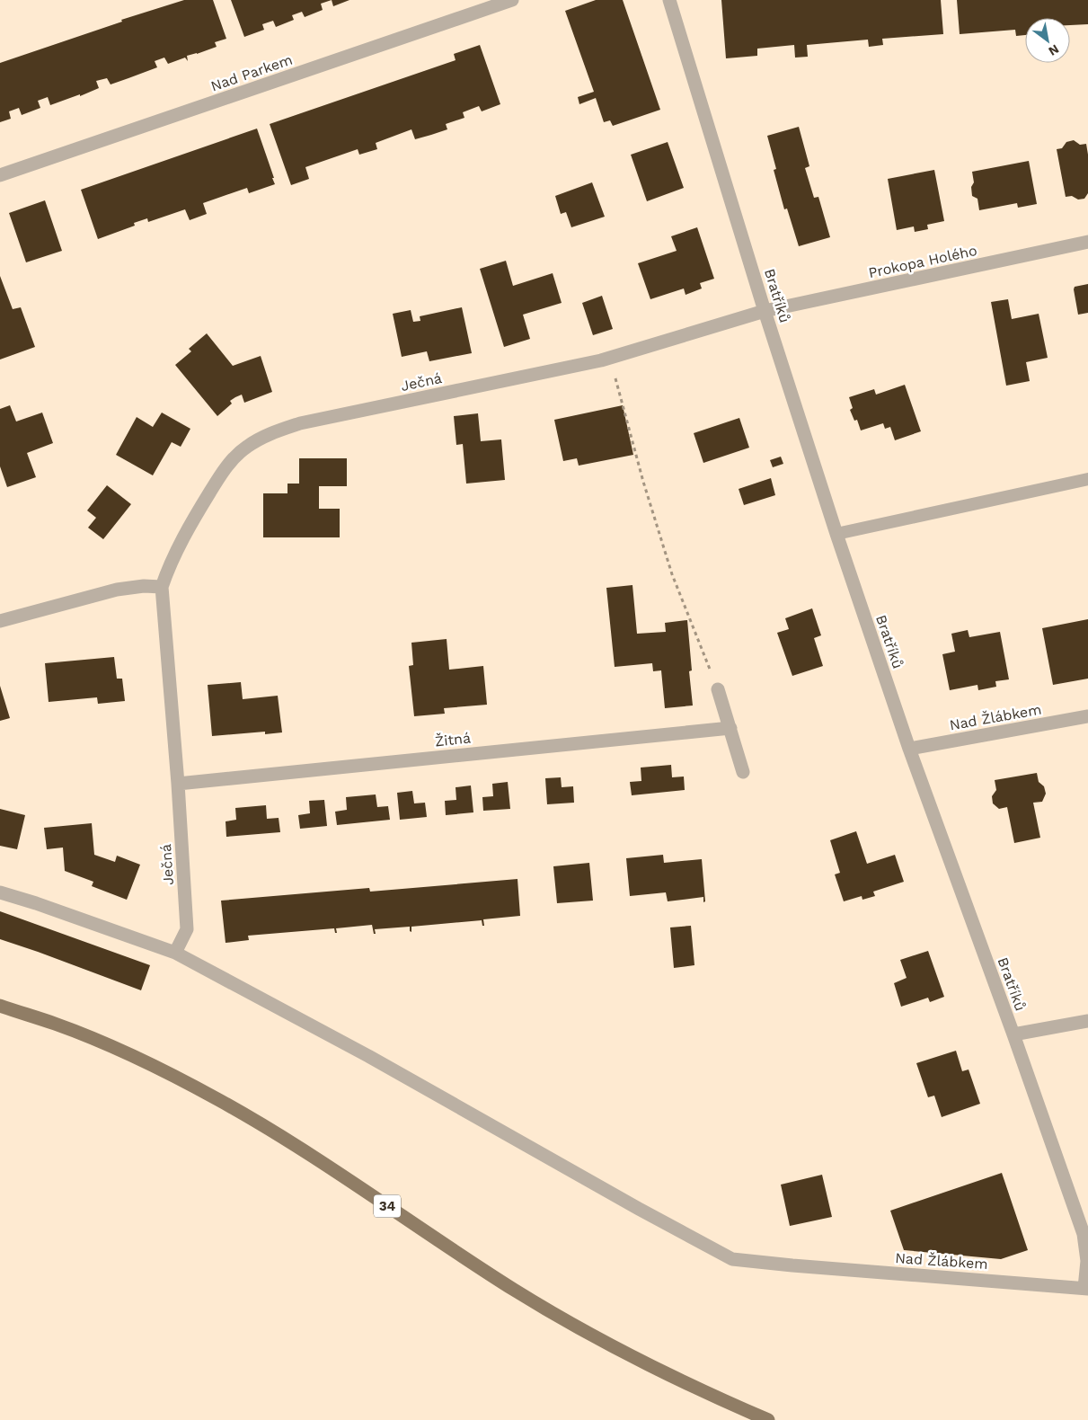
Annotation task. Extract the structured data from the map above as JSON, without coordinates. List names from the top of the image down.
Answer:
{
  "streets": {
    "main road": ["34"],
    "street": [
      "Nad Parkem",
      "Prokopa Holého",
      "Bratříků",
      "Ječná",
      "Nad Žlábkem",
      "Žitná"
    ]
  },
  "crossings": [
    ["Prokopa Holého", "Bratříků"],
    ["Prokopa Holého", "Ječná"],
    ["Bratříků", "Ječná"],
    ["Bratříků", "Nad Žlábkem"],
    ["Ječná", "Nad Žlábkem"],
    ["Ječná", "Žitná"]
  ],
  "north": "bottom right"
}
